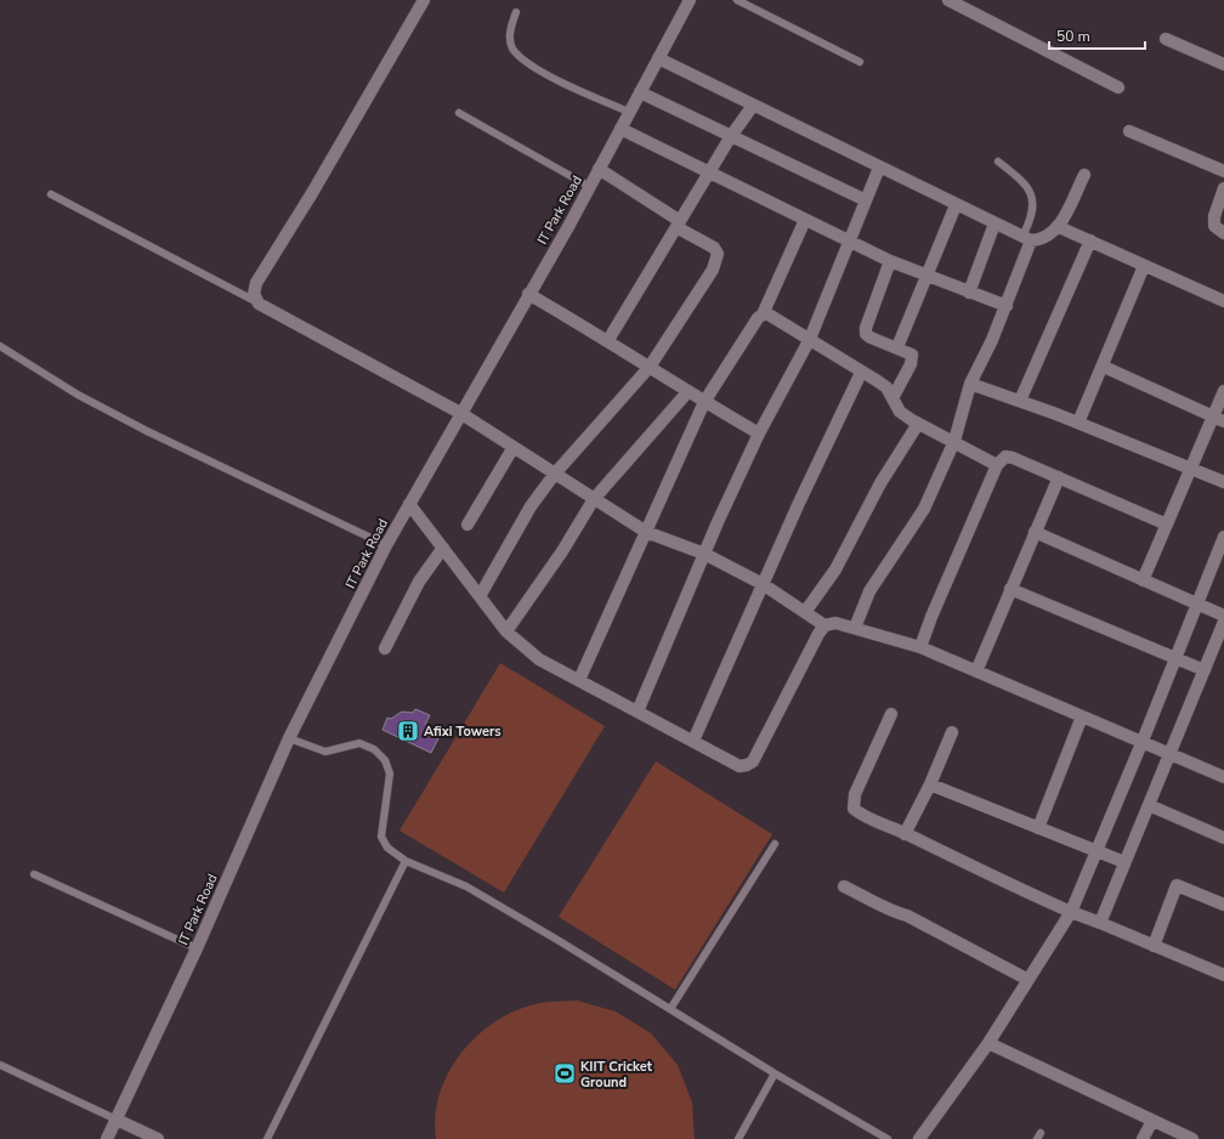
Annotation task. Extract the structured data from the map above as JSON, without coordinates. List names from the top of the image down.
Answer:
{
  "streets": {
    "street": ["IT Park Road"]
  },
  "places": {
    "building": ["Afixi Towers"],
    "sports": ["KIIT Cricket Ground"]
  },
  "scale_bar": "50 m"
}
